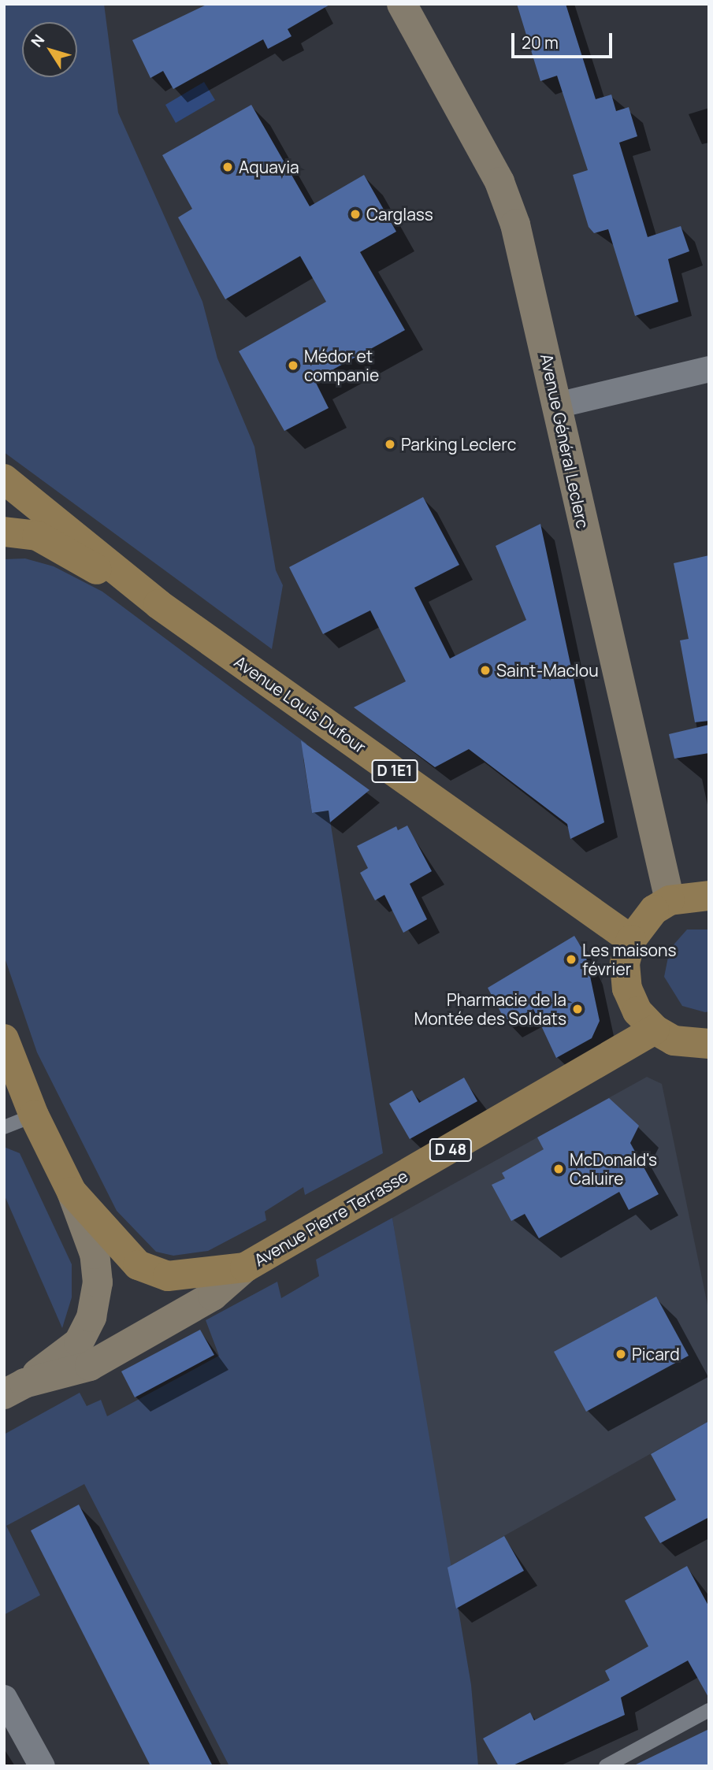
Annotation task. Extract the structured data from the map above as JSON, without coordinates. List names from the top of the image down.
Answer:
{
  "streets": {
    "main road": [
      "Avenue Général Leclerc",
      "Avenue Louis Dufour",
      "D 1E1",
      "D 48",
      "Avenue Pierre Terrasse"
    ]
  },
  "crossings": [
    ["Avenue Louis Dufour", "D 1E1"]
  ],
  "places": [
    "Aquavia",
    "Carglass",
    "Médor et companie",
    "Parking Leclerc",
    "Saint-Maclou",
    "Les maisons février",
    "Pharmacie de la Montée des Soldats",
    "McDonald's Caluire",
    "Picard"
  ],
  "scale_bar": "20 m",
  "north": "top left"
}
